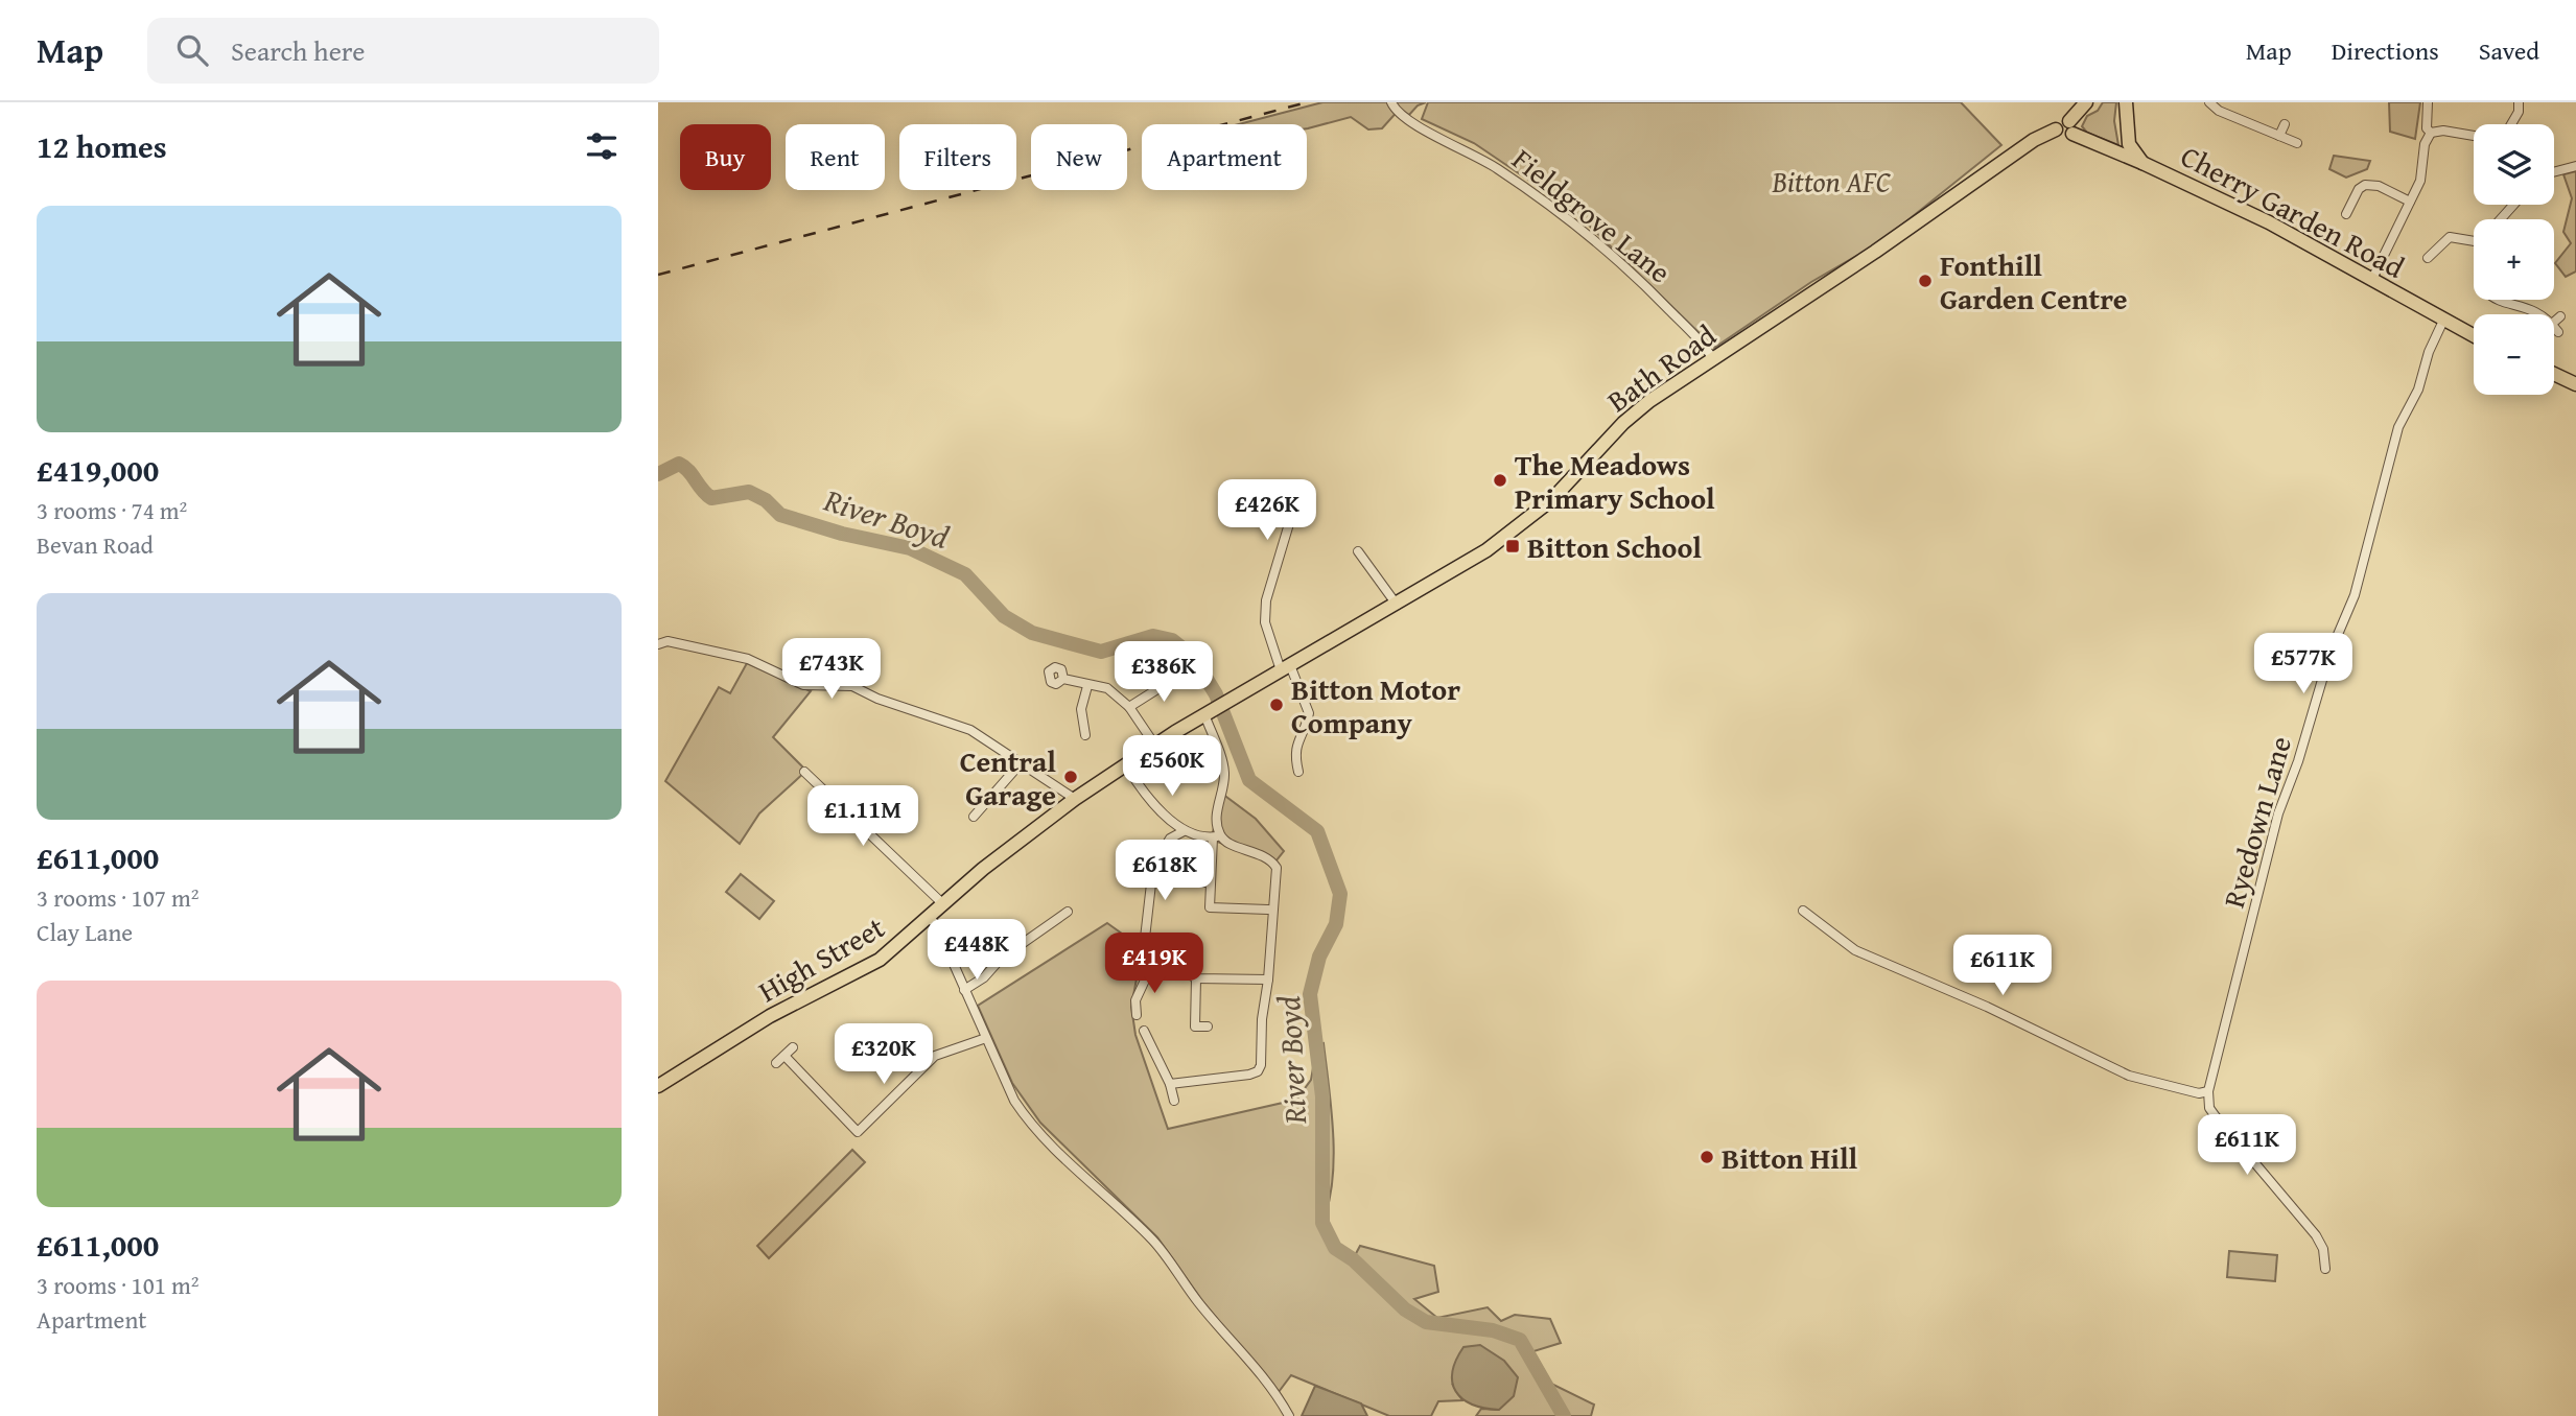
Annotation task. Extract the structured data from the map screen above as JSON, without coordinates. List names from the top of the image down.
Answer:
{
  "streets": {
    "main road": ["Cherry Garden Road", "Bath Road", "High Street"],
    "street": ["Fieldgrove Lane", "Ryedown Lane"]
  },
  "crossings": [
    ["Cherry Garden Road", "Bath Road"],
    ["Cherry Garden Road", "Ryedown Lane"],
    ["Fieldgrove Lane", "Bath Road"]
  ],
  "water": ["River Boyd"],
  "parks": ["Bitton AFC"],
  "places": {
    "other": [
      "Fonthill Garden Centre",
      "The Meadows Primary School",
      "Bitton Motor Company",
      "Central Garage",
      "Bitton Hill"
    ],
    "transit": ["Bitton School"]
  },
  "page": {
    "header": "Map",
    "search": "Search here",
    "nav": ["Map", "Directions", "Saved"],
    "heading": "12 homes",
    "map_buttons": ["+", "−"],
    "chip": [
      "Buy",
      "Rent",
      "Filters",
      "New",
      "Apartment"
    ],
    "list": [
      {
        "name": "£419,000",
        "note": "3 rooms · 74 m² · Bevan Road"
      },
      {
        "name": "£611,000",
        "note": "3 rooms · 107 m² · Clay Lane"
      },
      {
        "name": "£611,000",
        "note": "3 rooms · 101 m² · Apartment"
      }
    ],
    "price": [
      "£426K",
      "£577K",
      "£743K",
      "£386K",
      "£560K",
      "£1.11M",
      "£618K",
      "£448K",
      "£419K",
      "£611K",
      "£320K",
      "£611K"
    ]
  }
}
